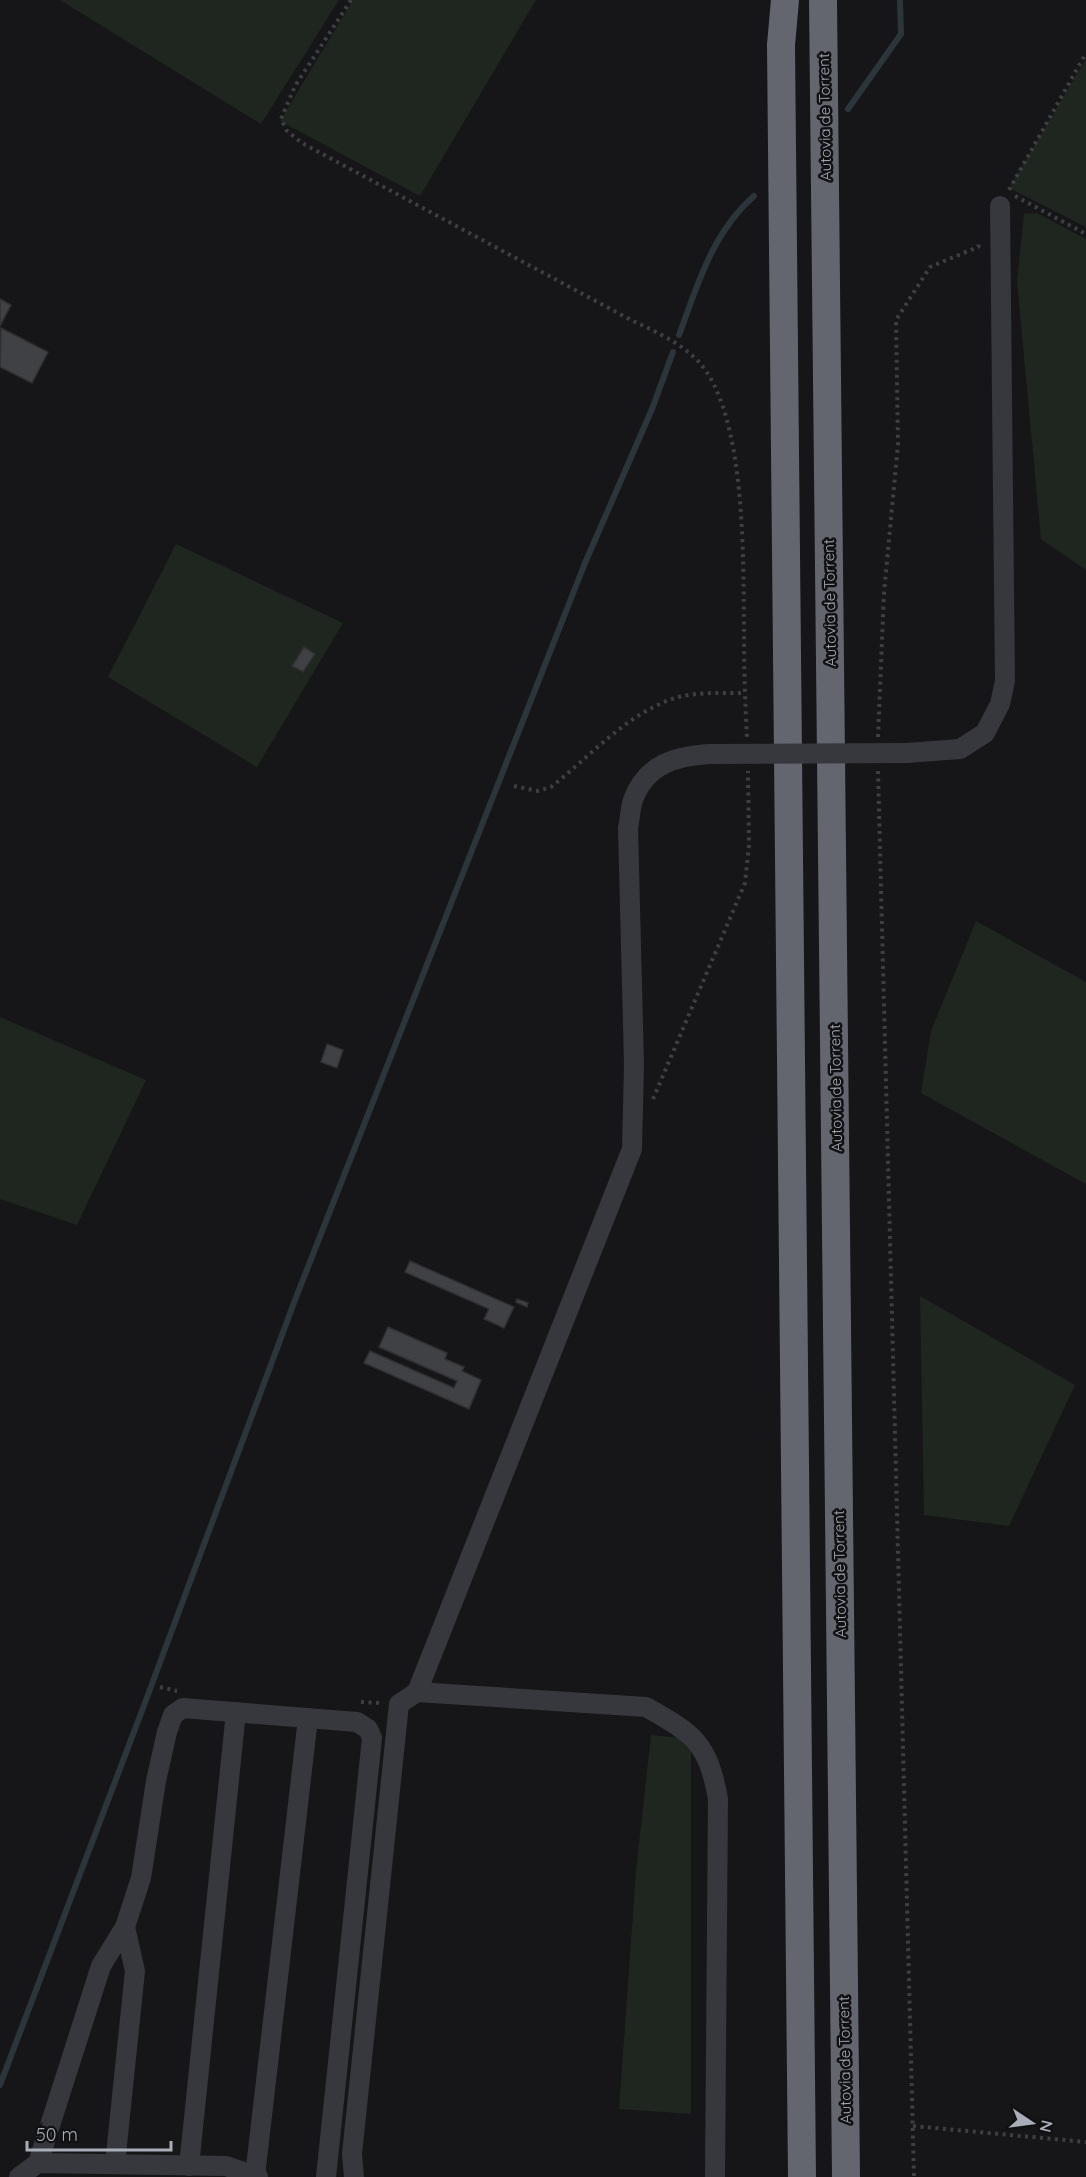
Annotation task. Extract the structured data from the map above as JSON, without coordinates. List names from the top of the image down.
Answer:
{
  "streets": {
    "highway": ["Autovia de Torrent"]
  },
  "scale_bar": "50 m",
  "north": "right"
}
